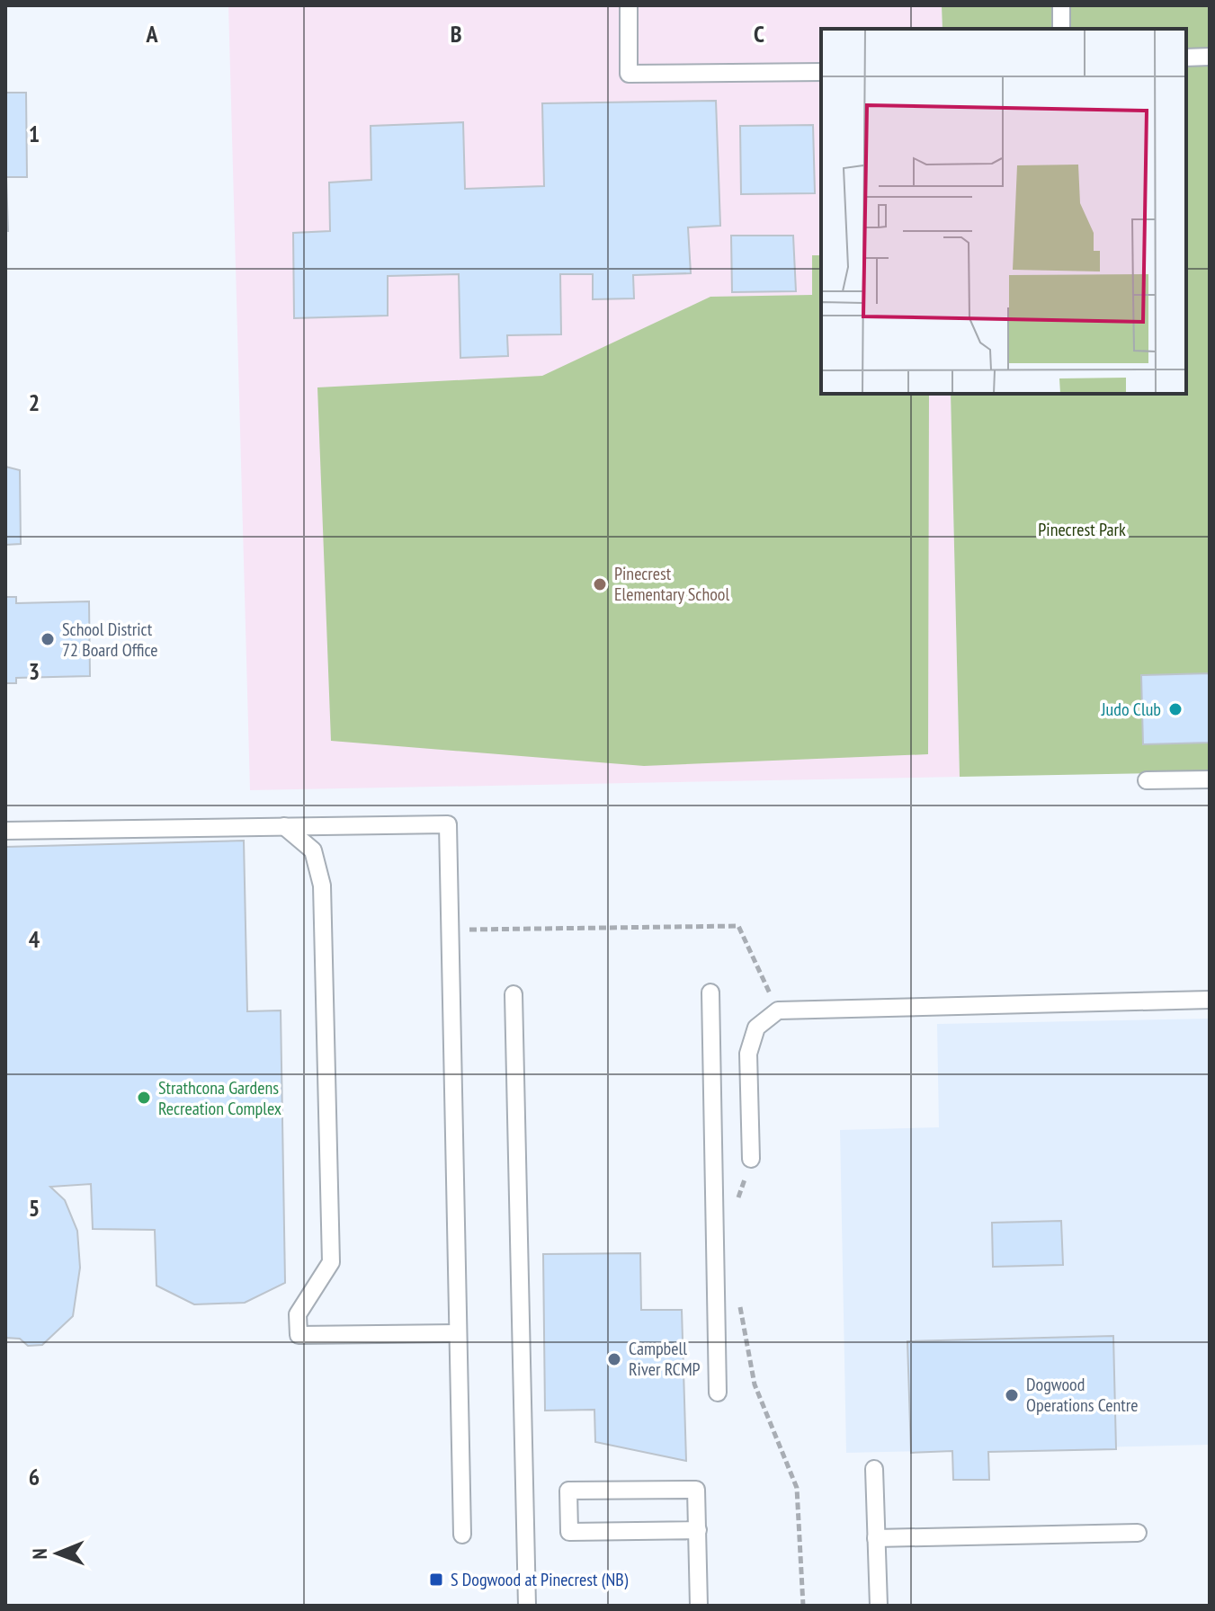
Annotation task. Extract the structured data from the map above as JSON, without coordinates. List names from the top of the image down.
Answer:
{
  "parks": ["Pinecrest Park"],
  "places": {
    "other": [
      "Pinecrest Elementary School",
      "School District 72 Board Office",
      "Judo Club",
      "Strathcona Gardens Recreation Complex",
      "Campbell River RCMP",
      "Dogwood Operations Centre"
    ],
    "transit": ["S Dogwood at Pinecrest (NB)"]
  },
  "north": "left",
  "grid": {
    "columns": ["A", "B", "C"],
    "rows": [
      "1",
      "2",
      "3",
      "4",
      "5",
      "6"
    ]
  }
}
